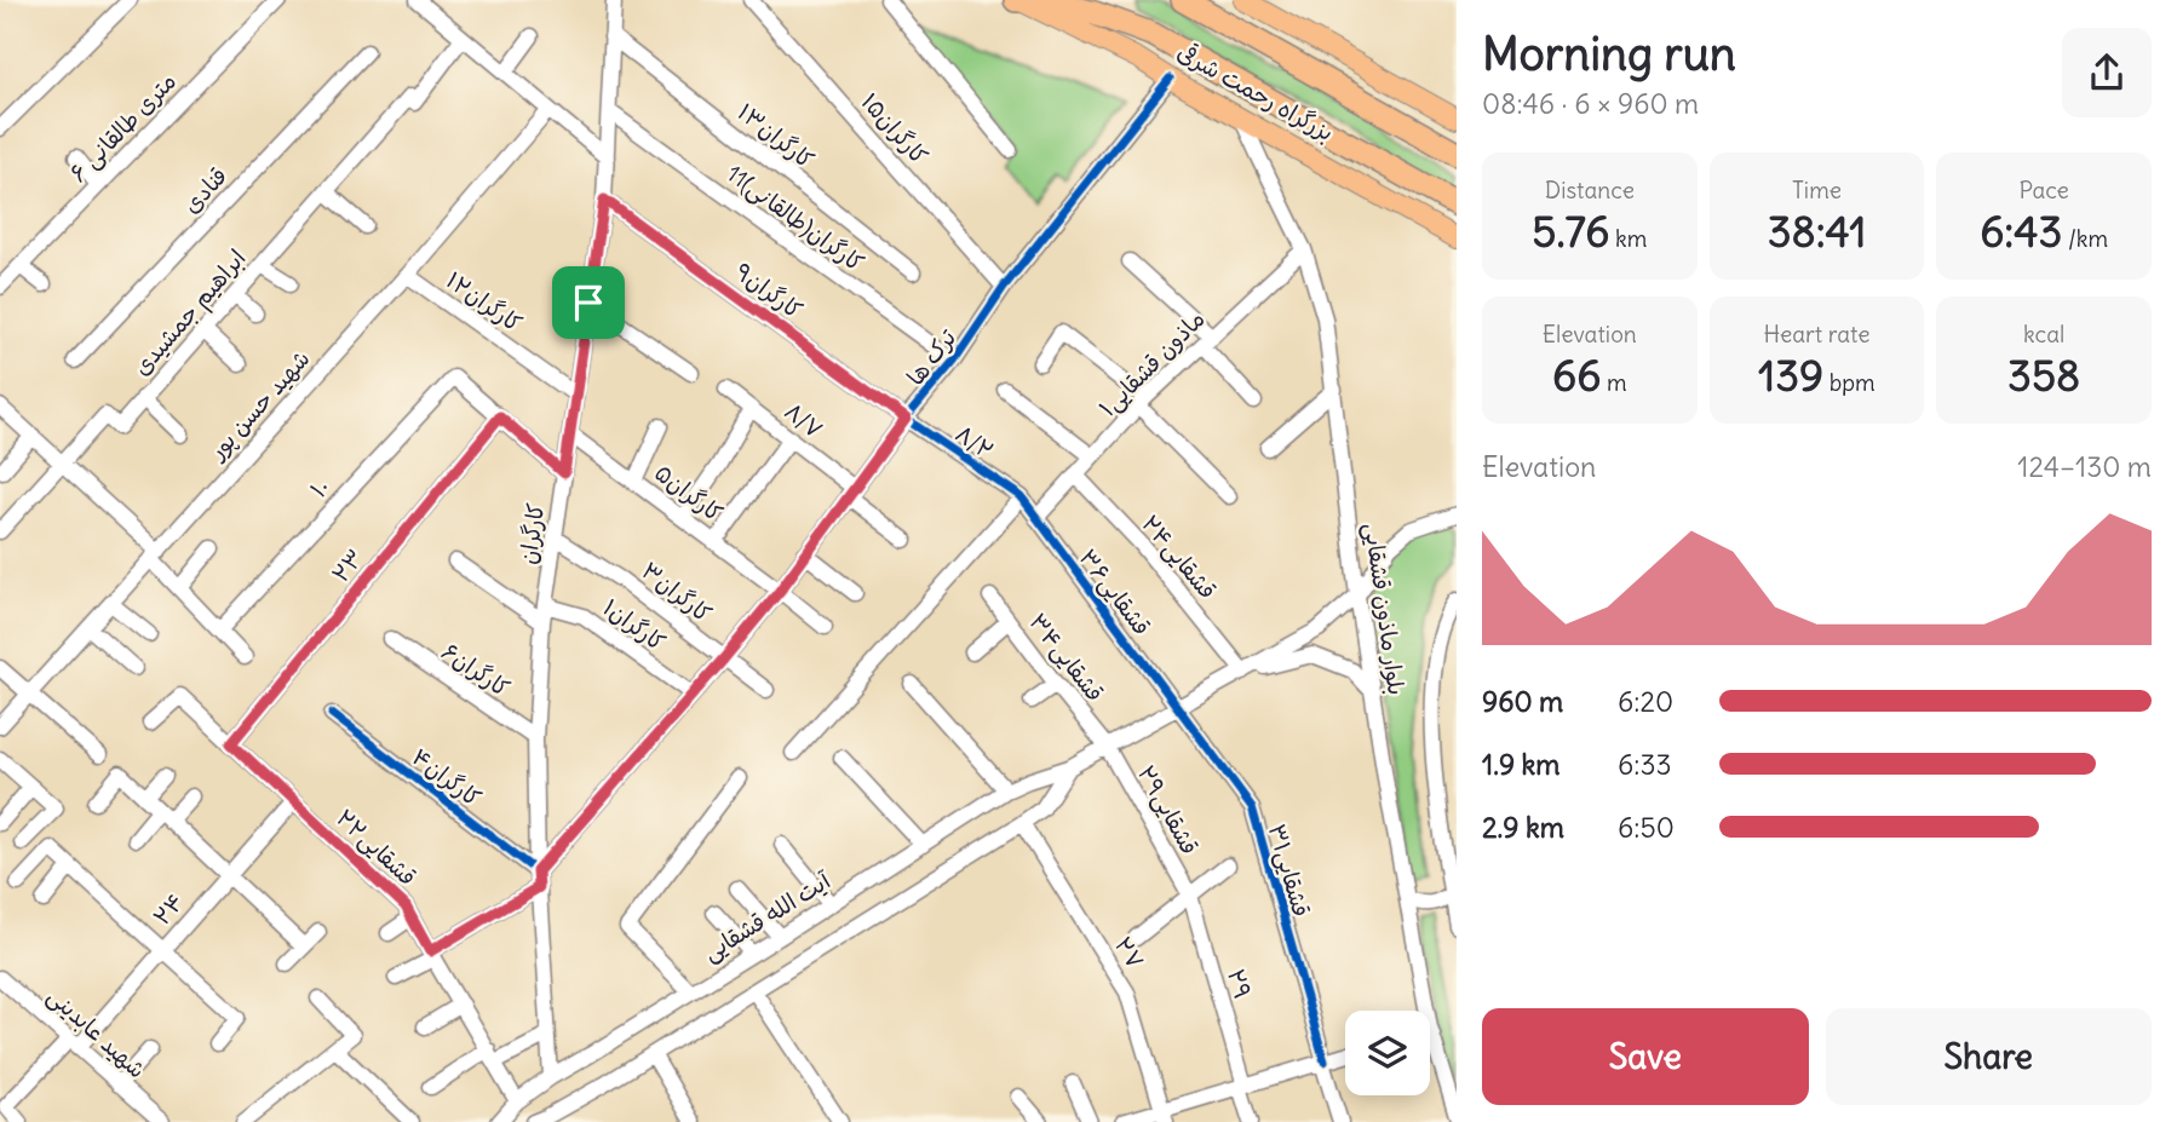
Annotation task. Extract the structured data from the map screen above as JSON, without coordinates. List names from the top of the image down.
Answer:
{
  "streets": {
    "highway": ["بزرگراه رحمت شرقی"],
    "street": [
      "۶ متری طالقانی",
      "۱۵کارگران",
      "کارگران۱۳",
      "قنادی",
      "11کارگران(طالقانی)",
      "کارگران۹",
      "۱۲کارگران",
      "ابراهیم جمشیدی",
      "ترک ها",
      "ماذون قشقایی۱",
      "شهید حسن پور",
      "۸/۷",
      "۸/۲",
      "۱۰",
      "کارگران۵",
      "کارگران",
      "قشقایی۲۴",
      "۲۳",
      "کارگران۳",
      "قشقایی۳۶",
      "بلوار ماذون قشقایی",
      "۱کارگران",
      "قشقایی۳۴",
      "۶کارگران",
      "کارگران۴",
      "قشقایی۲۹",
      "۲۲قشقایی",
      "۳۱قشقایی",
      "۲۴",
      "آیت الله قشقایی",
      "۲۷",
      "۲۹",
      "شهید عابدینی"
    ]
  },
  "crossings": [
    ["۱۵کارگران", "ترک ها"],
    ["کارگران۱۳", "کارگران"],
    ["11کارگران(طالقانی)", "ترک ها"],
    ["11کارگران(طالقانی)", "کارگران"],
    ["کارگران۹", "ترک ها"],
    ["کارگران۹", "۸/۲"],
    ["کارگران۹", "کارگران"],
    ["۱۲کارگران", "شهید حسن پور"],
    ["۱۲کارگران", "کارگران"],
    ["ترک ها", "۸/۷"],
    ["ترک ها", "۸/۲"],
    ["ترک ها", "کارگران۵"],
    ["ترک ها", "کارگران"],
    ["ترک ها", "کارگران۳"],
    ["ترک ها", "۱کارگران"],
    ["ترک ها", "کارگران۴"],
    ["ترک ها", "۲۲قشقایی"],
    ["ماذون قشقایی۱", "قشقایی۲۴"],
    ["ماذون قشقایی۱", "قشقایی۳۶"],
    ["ماذون قشقایی۱", "بلوار ماذون قشقایی"],
    ["۸/۲", "قشقایی۳۶"],
    ["۱۰", "۲۳"],
    ["کارگران۵", "کارگران"],
    ["کارگران", "کارگران۳"],
    ["کارگران", "۱کارگران"],
    ["کارگران", "۶کارگران"],
    ["کارگران", "کارگران۴"],
    ["کارگران", "آیت الله قشقایی"],
    ["قشقایی۲۴", "آیت الله قشقایی"],
    ["۲۳", "۲۲قشقایی"],
    ["قشقایی۳۶", "۳۱قشقایی"],
    ["قشقایی۳۶", "آیت الله قشقایی"],
    ["قشقایی۳۴", "قشقایی۲۹"],
    ["قشقایی۳۴", "آیت الله قشقایی"],
    ["قشقایی۲۹", "آیت الله قشقایی"],
    ["قشقایی۲۹", "۲۹"],
    ["۲۲قشقایی", "۲۴"],
    ["۲۲قشقایی", "آیت الله قشقایی"],
    ["۳۱قشقایی", "آیت الله قشقایی"],
    ["۲۴", "شهید عابدینی"],
    ["آیت الله قشقایی", "۲۷"]
  ],
  "page": {
    "heading": ["Morning run", "08:46 · 6 × 960 m"],
    "stats": [
      ["Distance", "5.76 km"],
      ["Time", "38:41"],
      ["Pace", "6:43 /km"],
      ["Elevation", "66 m"],
      ["Heart rate", "139 bpm"],
      ["kcal", "358"]
    ],
    "chart": ["Elevation", "124–130 m"],
    "list": [
      {
        "name": "960 m",
        "note": "6:20"
      },
      {
        "name": "1.9 km",
        "note": "6:33"
      },
      {
        "name": "2.9 km",
        "note": "6:50"
      }
    ],
    "buttons": ["Save", "Share"]
  }
}
